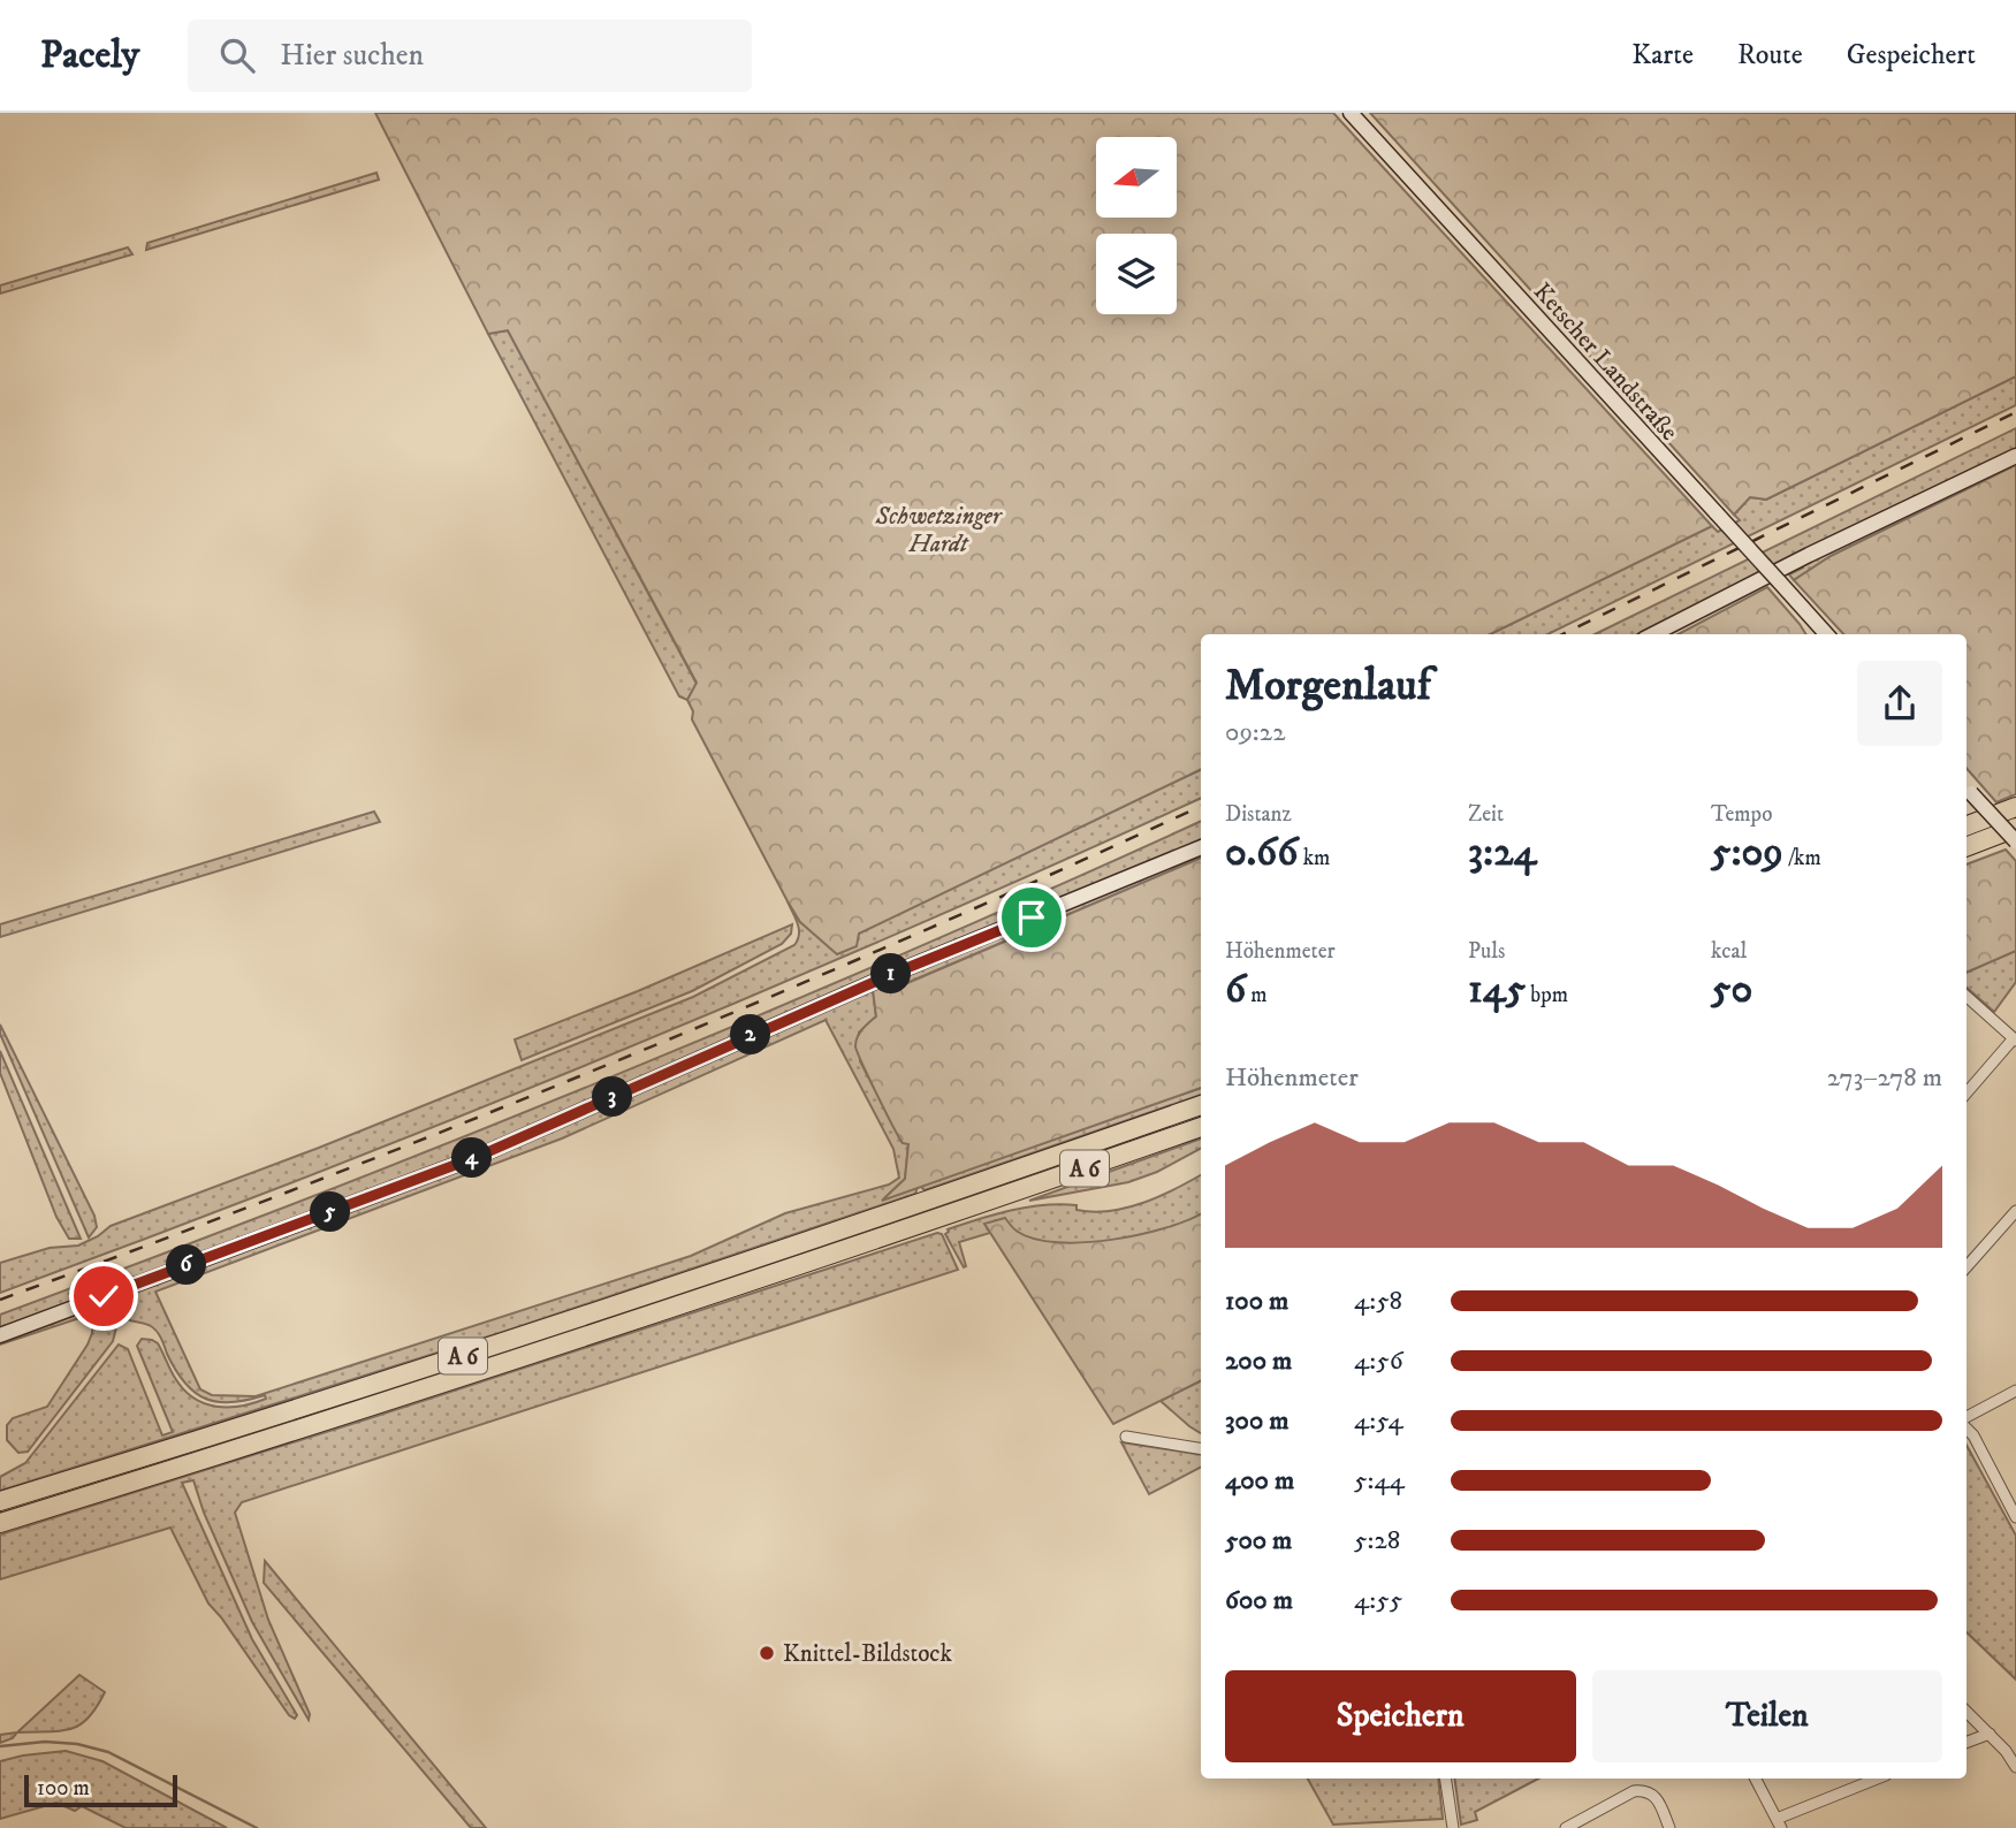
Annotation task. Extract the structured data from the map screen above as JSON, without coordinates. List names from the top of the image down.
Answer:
{
  "streets": {
    "highway": ["A 6"],
    "main road": ["Ketscher Landstraße"]
  },
  "parks": ["Schwetzinger Hardt"],
  "places": ["Knittel-Bildstock"],
  "scale_bar": "100 m",
  "north": "left",
  "page": {
    "header": "Pacely",
    "search": "Hier suchen",
    "nav": ["Karte", "Route", "Gespeichert"],
    "heading": ["Morgenlauf", "09:22"],
    "stats": [
      ["Distanz", "0.66 km"],
      ["Zeit", "3:24"],
      ["Tempo", "5:09 /km"],
      ["Höhenmeter", "6 m"],
      ["Puls", "145 bpm"],
      ["kcal", "50"]
    ],
    "pins": [
      "1",
      "2",
      "3",
      "4",
      "5",
      "6"
    ],
    "chart": ["Höhenmeter", "273–278 m"],
    "list": [
      {
        "name": "100 m",
        "note": "4:58"
      },
      {
        "name": "200 m",
        "note": "4:56"
      },
      {
        "name": "300 m",
        "note": "4:54"
      },
      {
        "name": "400 m",
        "note": "5:44"
      },
      {
        "name": "500 m",
        "note": "5:28"
      },
      {
        "name": "600 m",
        "note": "4:55"
      }
    ],
    "buttons": ["Speichern", "Teilen"],
    "scale": "100 m"
  }
}
